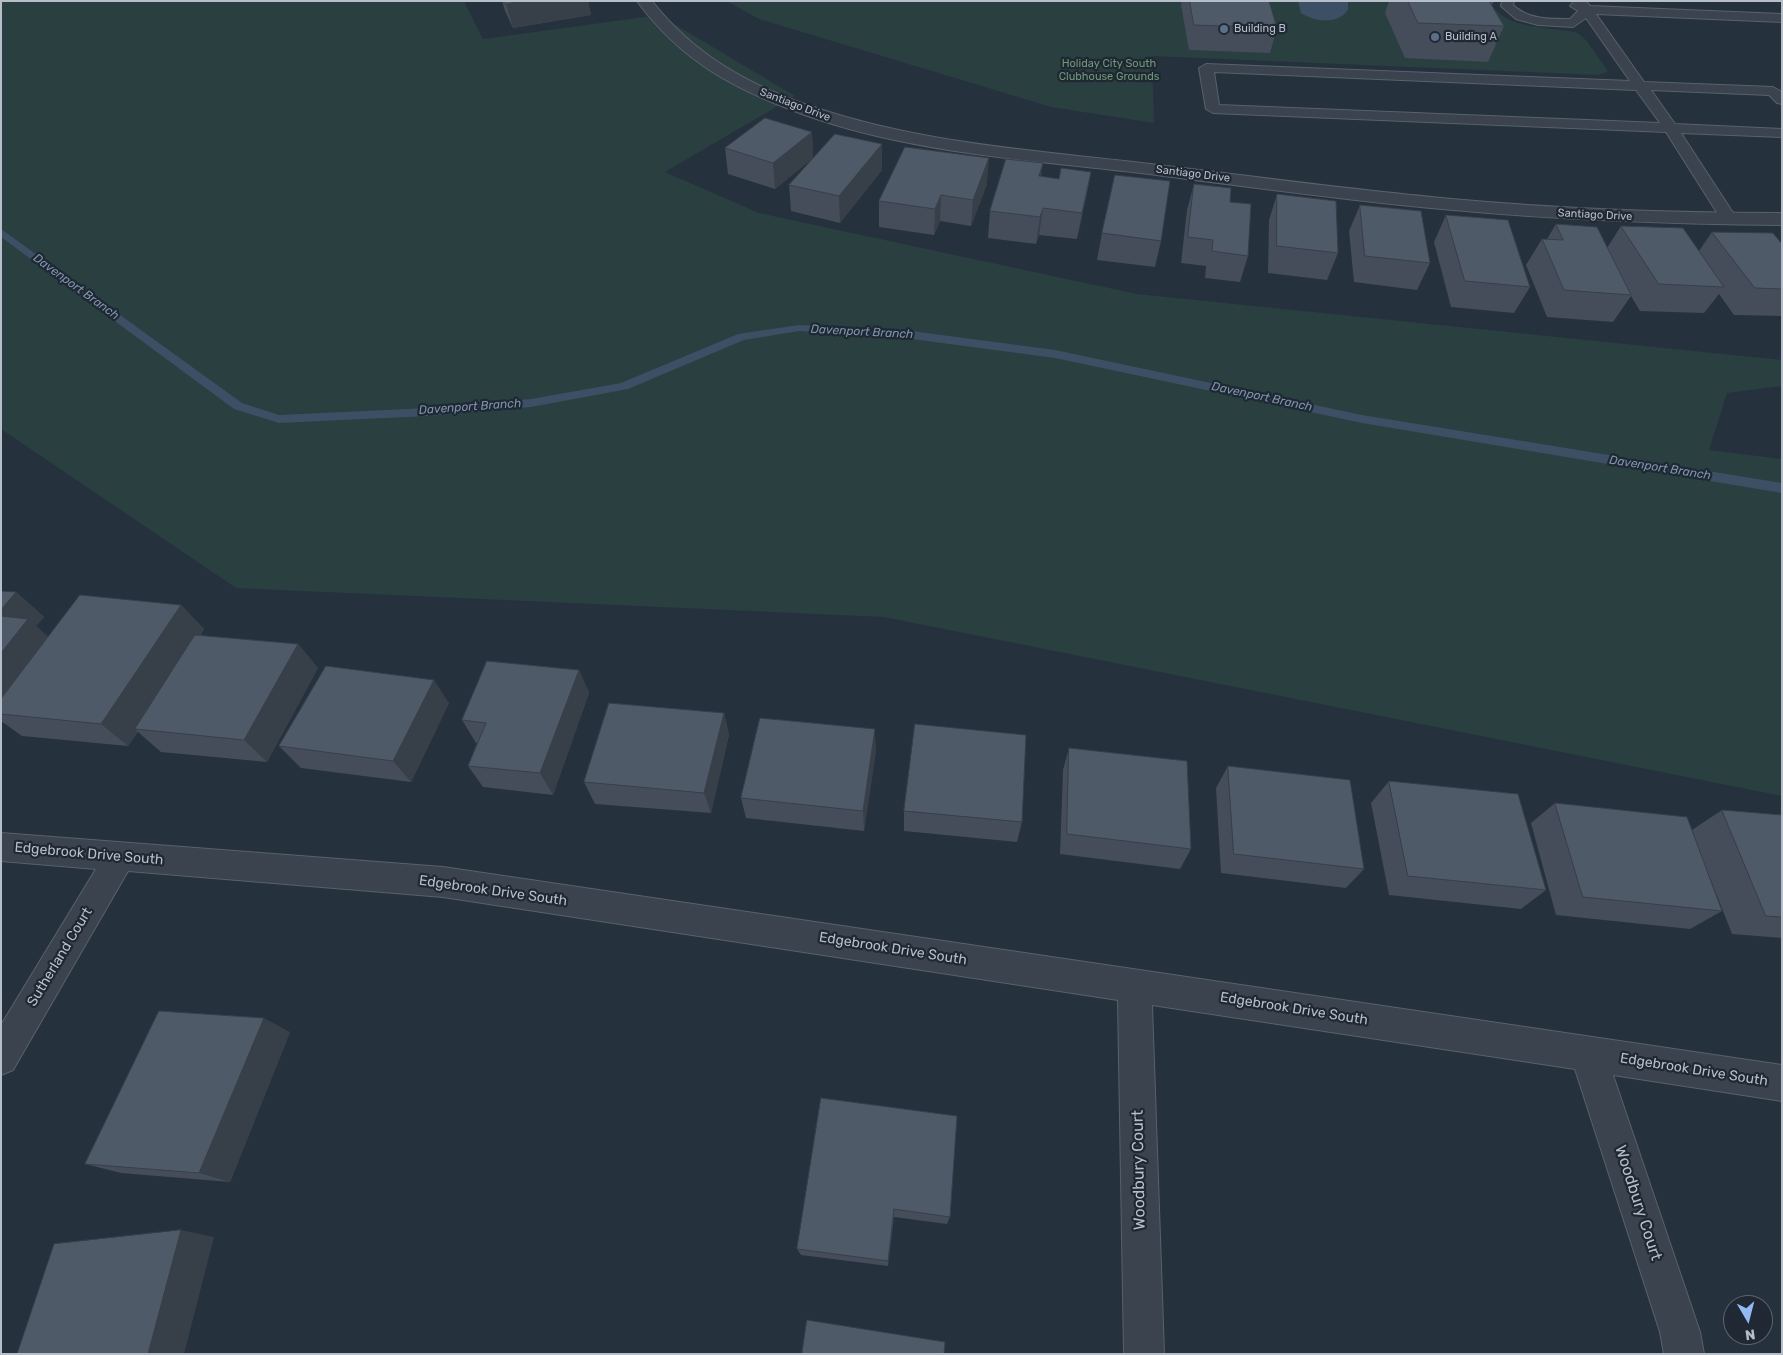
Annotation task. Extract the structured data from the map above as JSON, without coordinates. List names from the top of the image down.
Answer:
{
  "streets": {
    "street": [
      "Santiago Drive",
      "Edgebrook Drive South",
      "Sutherland Court",
      "Woodbury Court"
    ]
  },
  "crossings": [
    ["Edgebrook Drive South", "Sutherland Court"],
    ["Edgebrook Drive South", "Woodbury Court"]
  ],
  "water": ["Davenport Branch"],
  "parks": ["Holiday City South Clubhouse Grounds"],
  "places": ["Building B", "Building A"],
  "north": "bottom"
}
